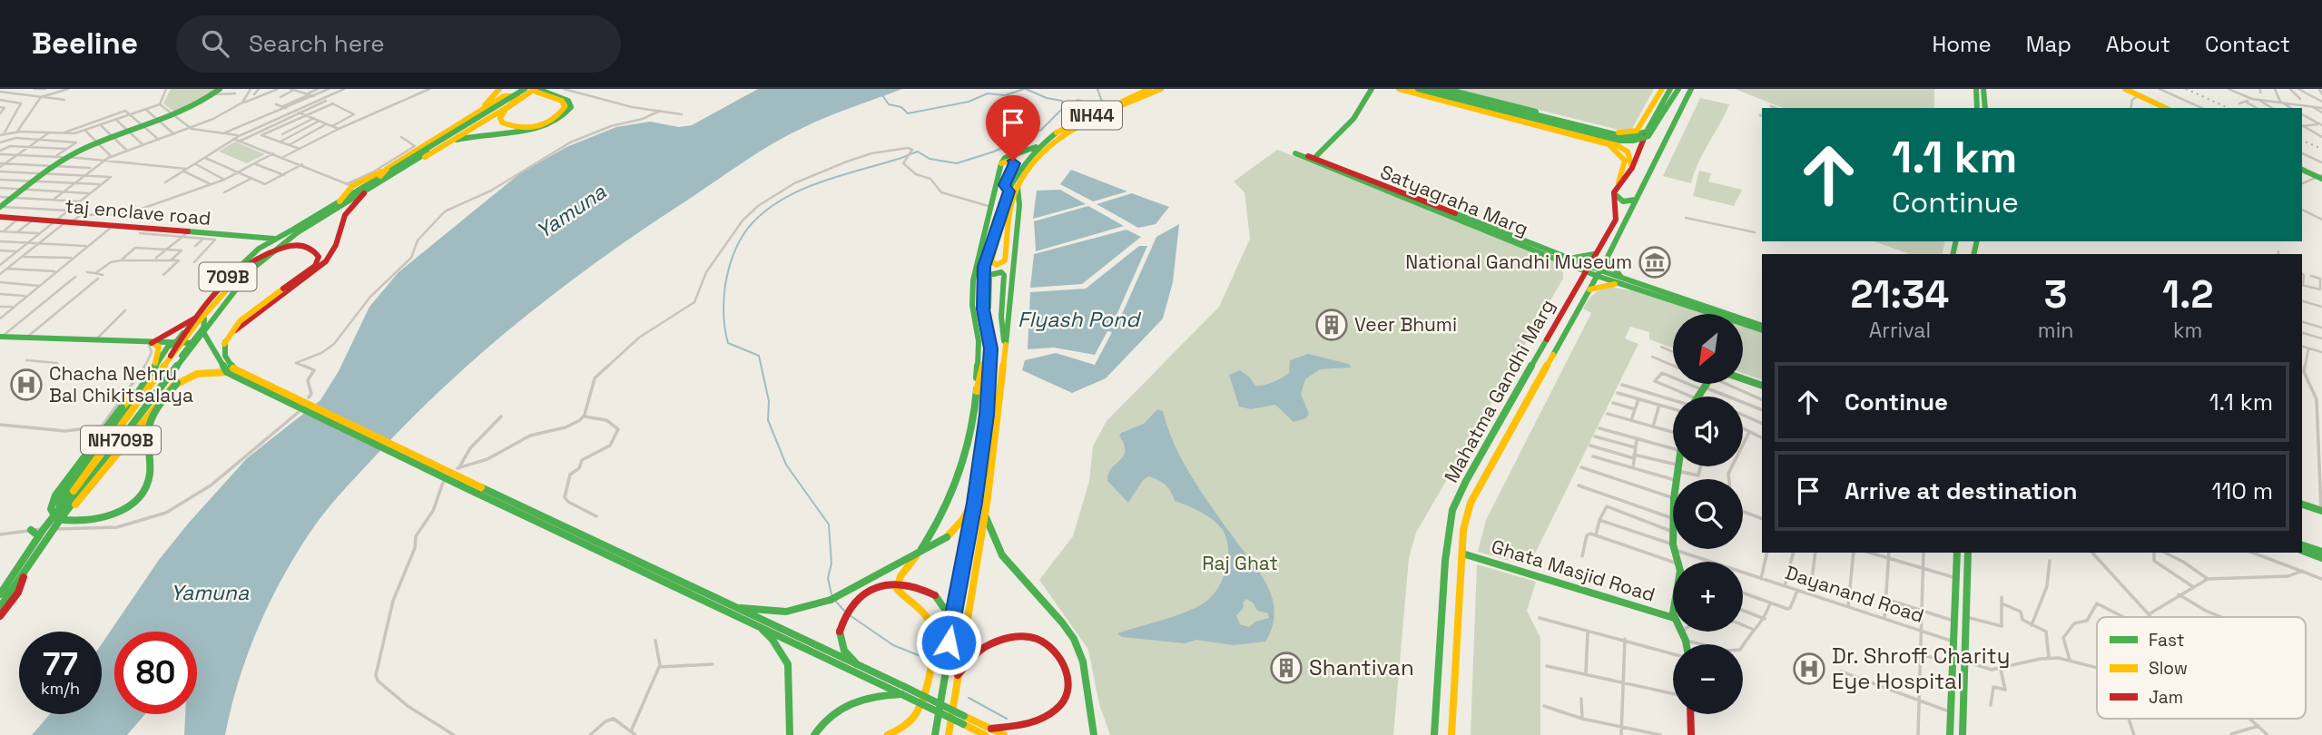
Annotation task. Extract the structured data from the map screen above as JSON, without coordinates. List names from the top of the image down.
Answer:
{
  "streets": {
    "main road": [
      "NH44",
      "Satyagraha Marg",
      "taj enclave road",
      "709B",
      "Mahatma Gandhi Marg",
      "NH709B",
      "Ghata Masjid Road"
    ],
    "street": ["Dayanand Road"]
  },
  "crossings": [
    ["Satyagraha Marg", "Mahatma Gandhi Marg"],
    ["taj enclave road", "709B"],
    ["709B", "NH709B"],
    ["Mahatma Gandhi Marg", "Ghata Masjid Road"]
  ],
  "water": ["Yamuna", "Flyash Pond"],
  "parks": ["Raj Ghat"],
  "places": {
    "museum": ["National Gandhi Museum"],
    "building": ["Veer Bhumi", "Shantivan"],
    "hospital": ["Chacha Nehru Bal Chikitsalaya", "Dr. Shroff Charity Eye Hospital"]
  },
  "legend": ["Fast", "Slow", "Jam"],
  "north": "bottom left",
  "page": {
    "header": "Beeline",
    "search": "Search here",
    "nav": [
      "Home",
      "Map",
      "About",
      "Contact"
    ],
    "turn": ["1.1 km", "Continue"],
    "eta": [
      "21:34",
      "Arrival",
      "3",
      "min",
      "1.2",
      "km"
    ],
    "map_buttons": ["+", "−"],
    "list": [
      {
        "name": "Continue",
        "value": "1.1 km"
      },
      {
        "name": "Arrive at destination",
        "value": "110 m"
      }
    ],
    "speed": "77 km/h",
    "limit": "80"
  }
}
